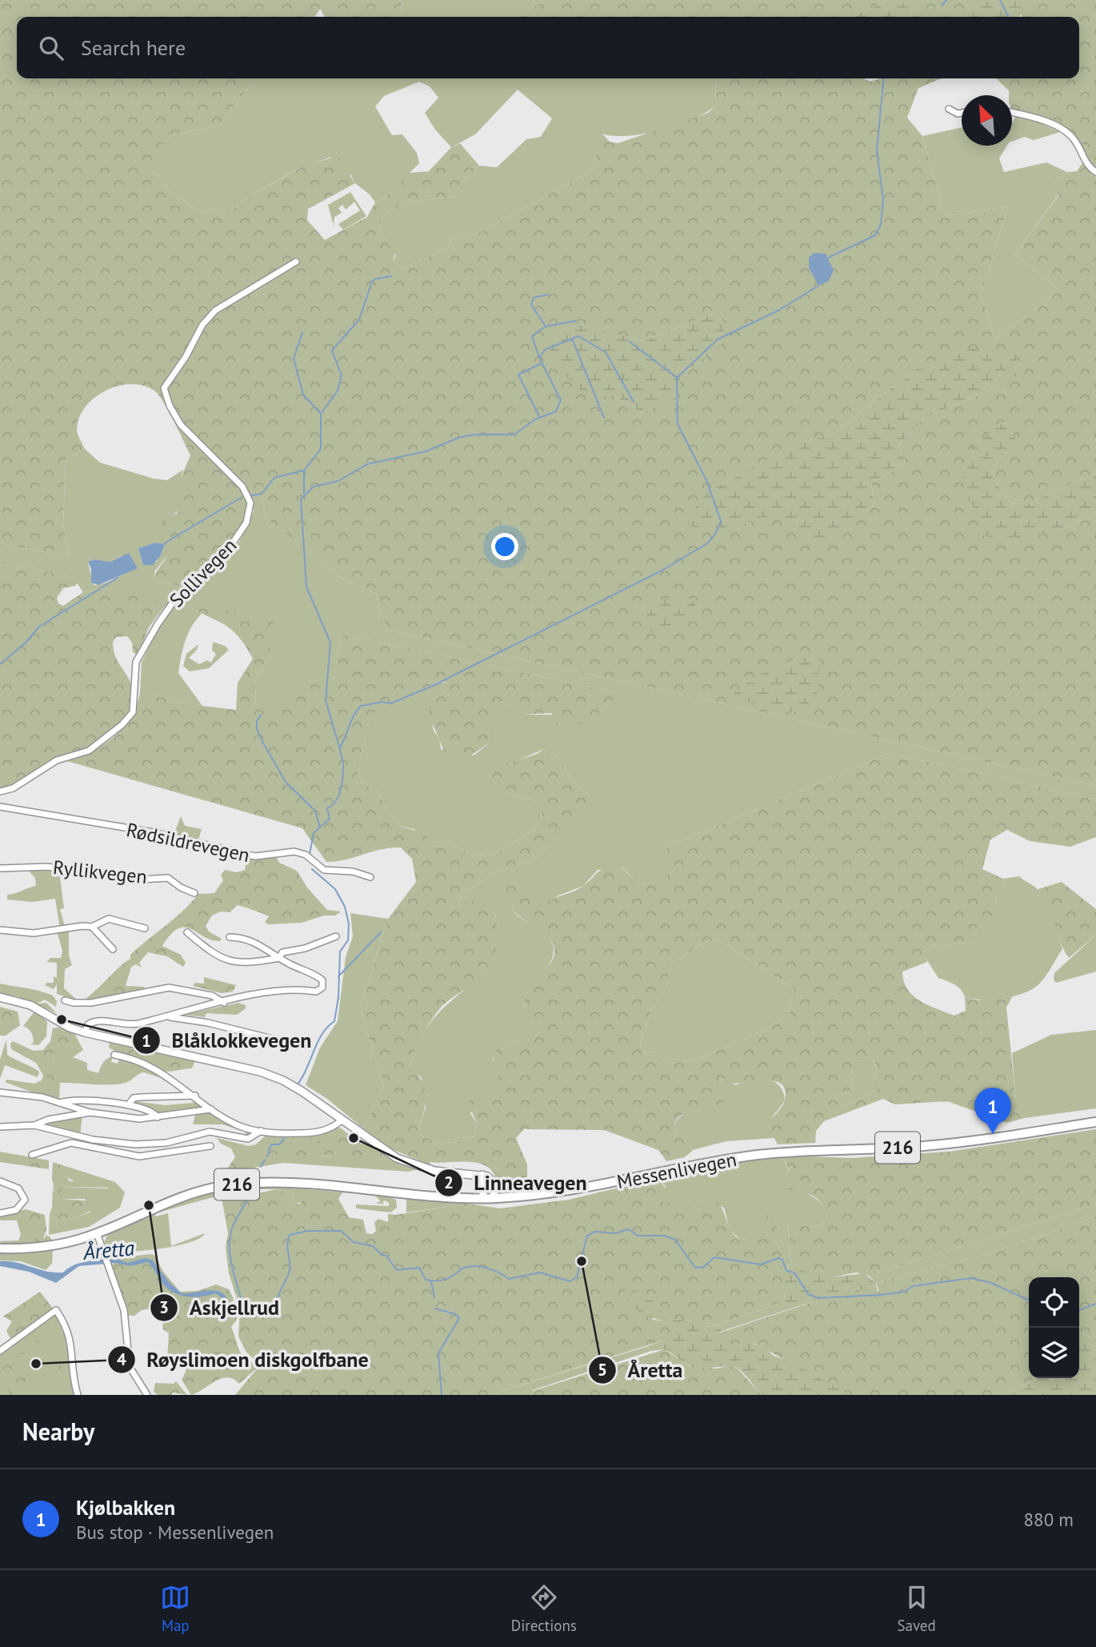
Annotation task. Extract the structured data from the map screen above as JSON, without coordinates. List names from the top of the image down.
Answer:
{
  "streets": {
    "main road": ["216", "Messenlivegen"],
    "street": ["Sollivegen", "Rødsildrevegen", "Ryllikvegen"]
  },
  "water": ["Åretta"],
  "places": [
    "Blåklokkevegen",
    "Linneavegen",
    "Askjellrud",
    "Åretta",
    "Røyslimoen diskgolfbane"
  ],
  "north": "top left",
  "page": {
    "search": "Search here",
    "pins": "1",
    "heading": "Nearby",
    "list": [
      {
        "mark": "1",
        "name": "Kjølbakken",
        "note": "Bus stop · Messenlivegen",
        "value": "880 m"
      }
    ],
    "nav": ["Map", "Directions", "Saved"]
  }
}
